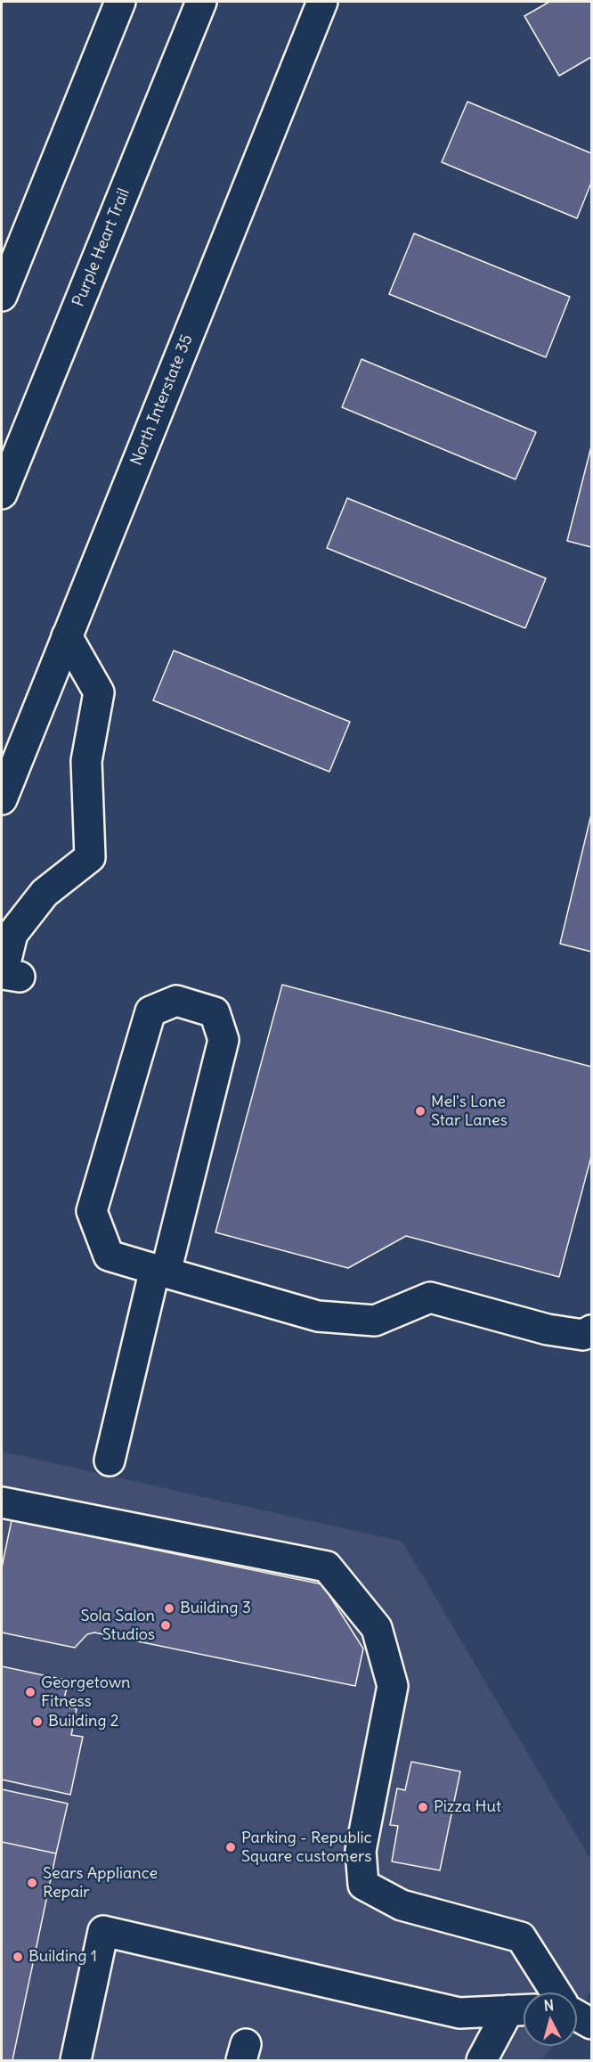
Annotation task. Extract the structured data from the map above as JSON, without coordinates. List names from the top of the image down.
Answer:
{
  "streets": {
    "main road": ["Purple Heart Trail", "North Interstate 35"]
  },
  "places": [
    "Mel's Lone Star Lanes",
    "Building 3",
    "Sola Salon Studios",
    "Georgetown Fitness",
    "Building 2",
    "Pizza Hut",
    "Parking - Republic Square customers",
    "Sears Appliance Repair",
    "Building 1"
  ],
  "north": "top"
}
